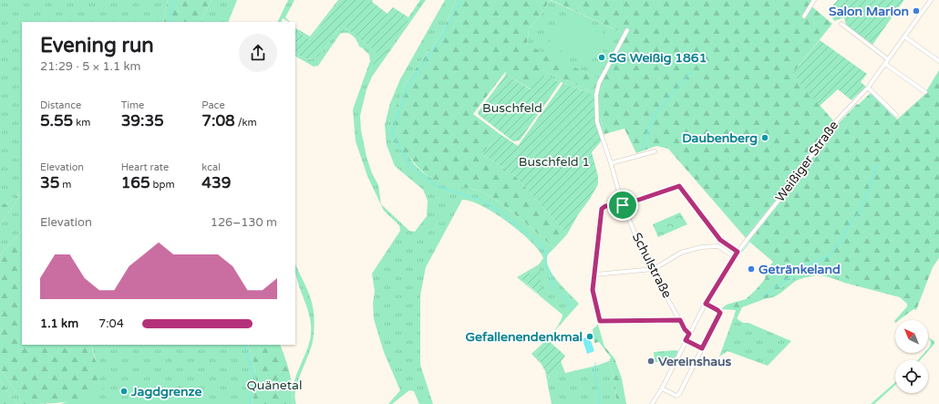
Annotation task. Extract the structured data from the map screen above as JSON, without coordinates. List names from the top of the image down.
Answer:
{
  "streets": {
    "street": ["Weißiger Straße", "Schulstraße"]
  },
  "crossings": [
    ["Weißiger Straße", "Schulstraße"]
  ],
  "parks": ["Buschfeld", "Buschfeld 1", "Quänetal"],
  "places": [
    "Salon Marion",
    "SG Weißig 1861",
    "Daubenberg",
    "Getränkeland",
    "Gefallenendenkmal",
    "Vereinshaus",
    "Jagdgrenze"
  ],
  "north": "top left",
  "page": {
    "heading": ["Evening run", "21:29 · 5 × 1.1 km"],
    "stats": [
      ["Distance", "5.55 km"],
      ["Time", "39:35"],
      ["Pace", "7:08 /km"],
      ["Elevation", "35 m"],
      ["Heart rate", "165 bpm"],
      ["kcal", "439"]
    ],
    "chart": ["Elevation", "126–130 m"],
    "list": [
      {
        "name": "1.1 km",
        "note": "7:04"
      }
    ]
  }
}
